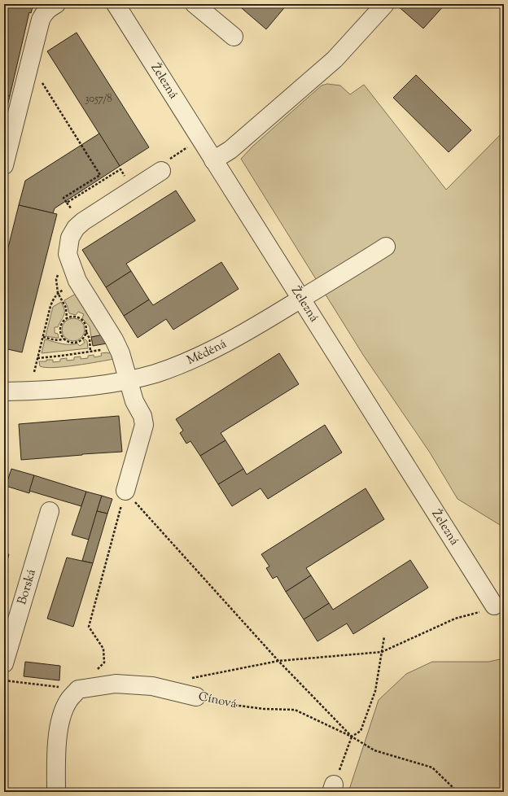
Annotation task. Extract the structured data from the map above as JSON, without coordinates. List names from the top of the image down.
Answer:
{
  "streets": {
    "street": [
      "Železná",
      "Měděná",
      "Borská",
      "Cínová"
    ]
  },
  "crossings": [
    ["Železná", "Měděná"]
  ],
  "house_numbers": ["3057/8"]
}
